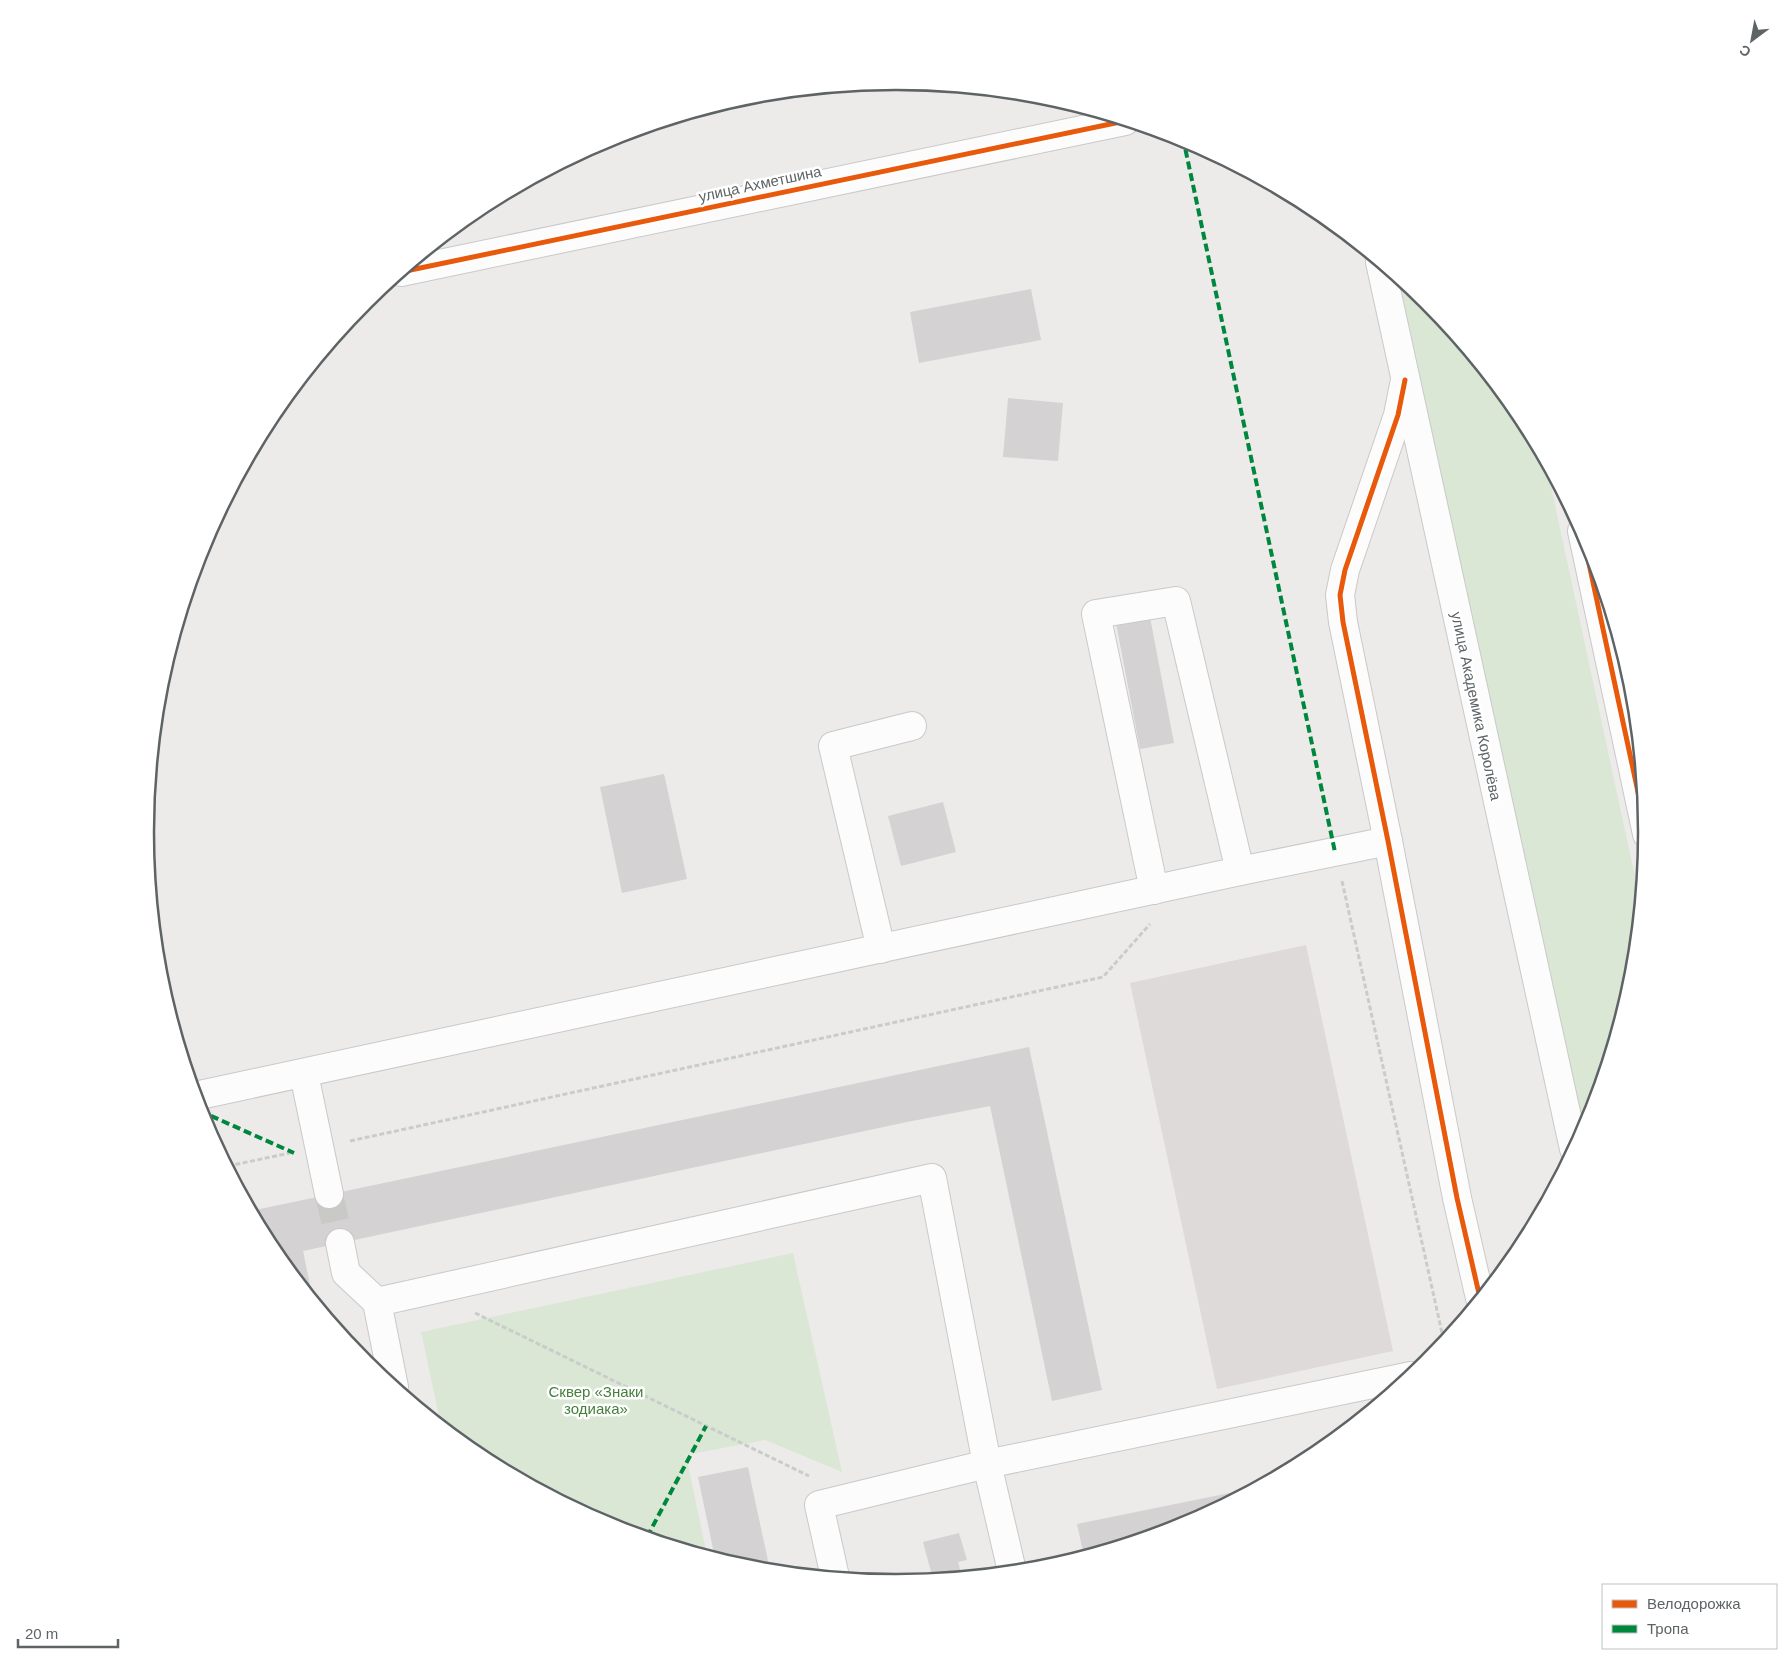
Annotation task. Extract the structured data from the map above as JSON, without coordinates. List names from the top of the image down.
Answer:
{
  "streets": {
    "street": ["улица Ахметшина", "улица Академика Королёва"]
  },
  "parks": ["Сквер «Знаки зодиака»"],
  "legend": ["Велодорожка", "Тропа"],
  "scale_bar": "20 m",
  "north": "bottom left"
}
